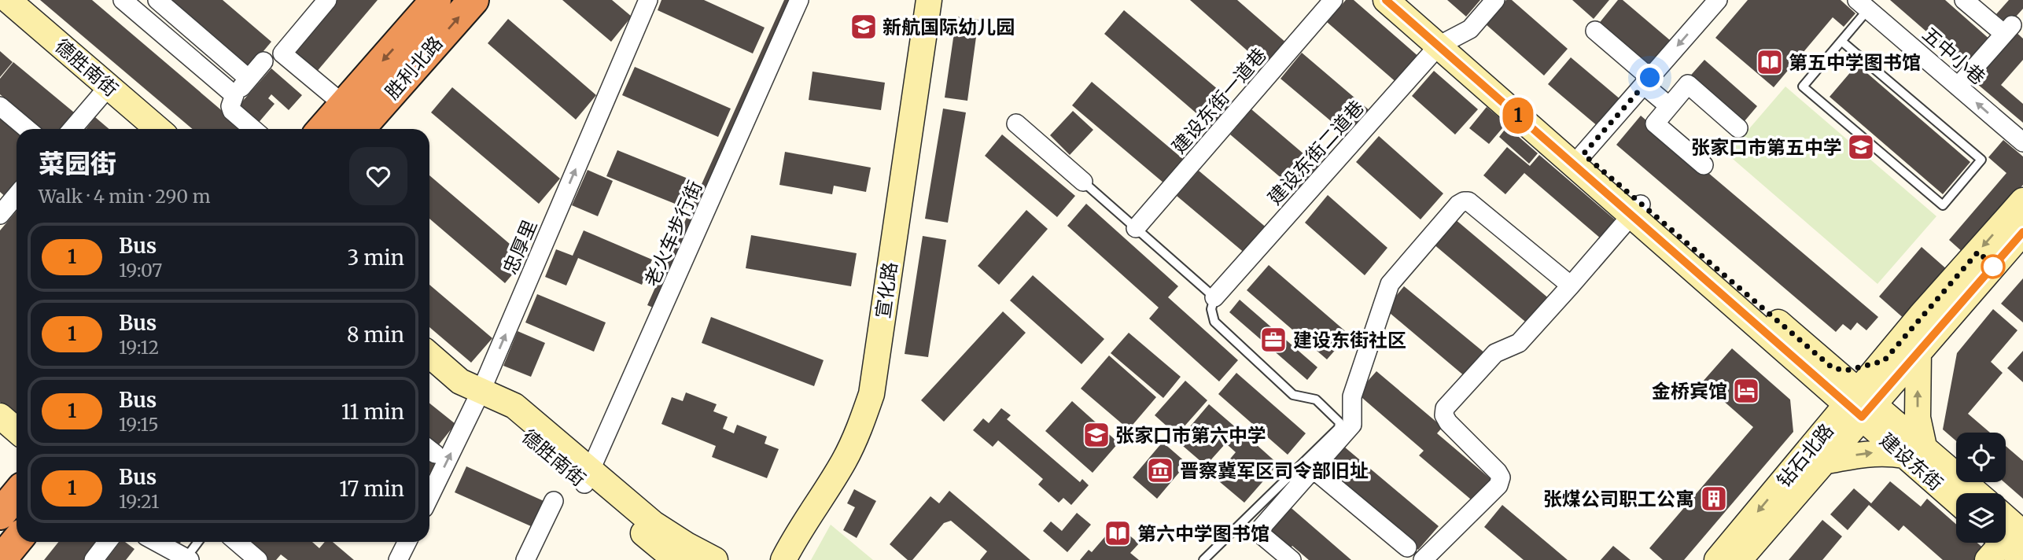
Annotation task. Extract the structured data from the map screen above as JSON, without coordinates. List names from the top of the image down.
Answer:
{
  "streets": {
    "highway": ["胜利北路"],
    "main road": [
      "德胜南街",
      "宣化路",
      "钻石北路",
      "建设东街"
    ],
    "street": [
      "五中小巷",
      "建设东街一道巷",
      "建设东街二道巷",
      "老火车步行街",
      "忠厚里"
    ]
  },
  "crossings": [
    ["德胜南街", "老火车步行街"],
    ["德胜南街", "忠厚里"],
    ["建设东街二道巷", "建设东街"],
    ["钻石北路", "建设东街"]
  ],
  "one_way": ["五中小巷", "忠厚里"],
  "places": {
    "school or university": ["新航国际幼儿园", "张家口市第五中学", "张家口市第六中学"],
    "library": ["第五中学图书馆", "第六中学图书馆"],
    "office": ["建设东街社区"],
    "hotel": ["金桥宾馆"],
    "museum": ["晋察冀军区司令部旧址"],
    "building": ["张煤公司职工公寓"]
  },
  "lines": ["bus line 1"],
  "page": {
    "on_map": "1",
    "heading": ["菜园街", "Walk · 4 min · 290 m"],
    "list": [
      {
        "mark": "1",
        "name": "Bus",
        "note": "19:07",
        "value": "3 min"
      },
      {
        "mark": "1",
        "name": "Bus",
        "note": "19:12",
        "value": "8 min"
      },
      {
        "mark": "1",
        "name": "Bus",
        "note": "19:15",
        "value": "11 min"
      },
      {
        "mark": "1",
        "name": "Bus",
        "note": "19:21",
        "value": "17 min"
      }
    ]
  }
}
